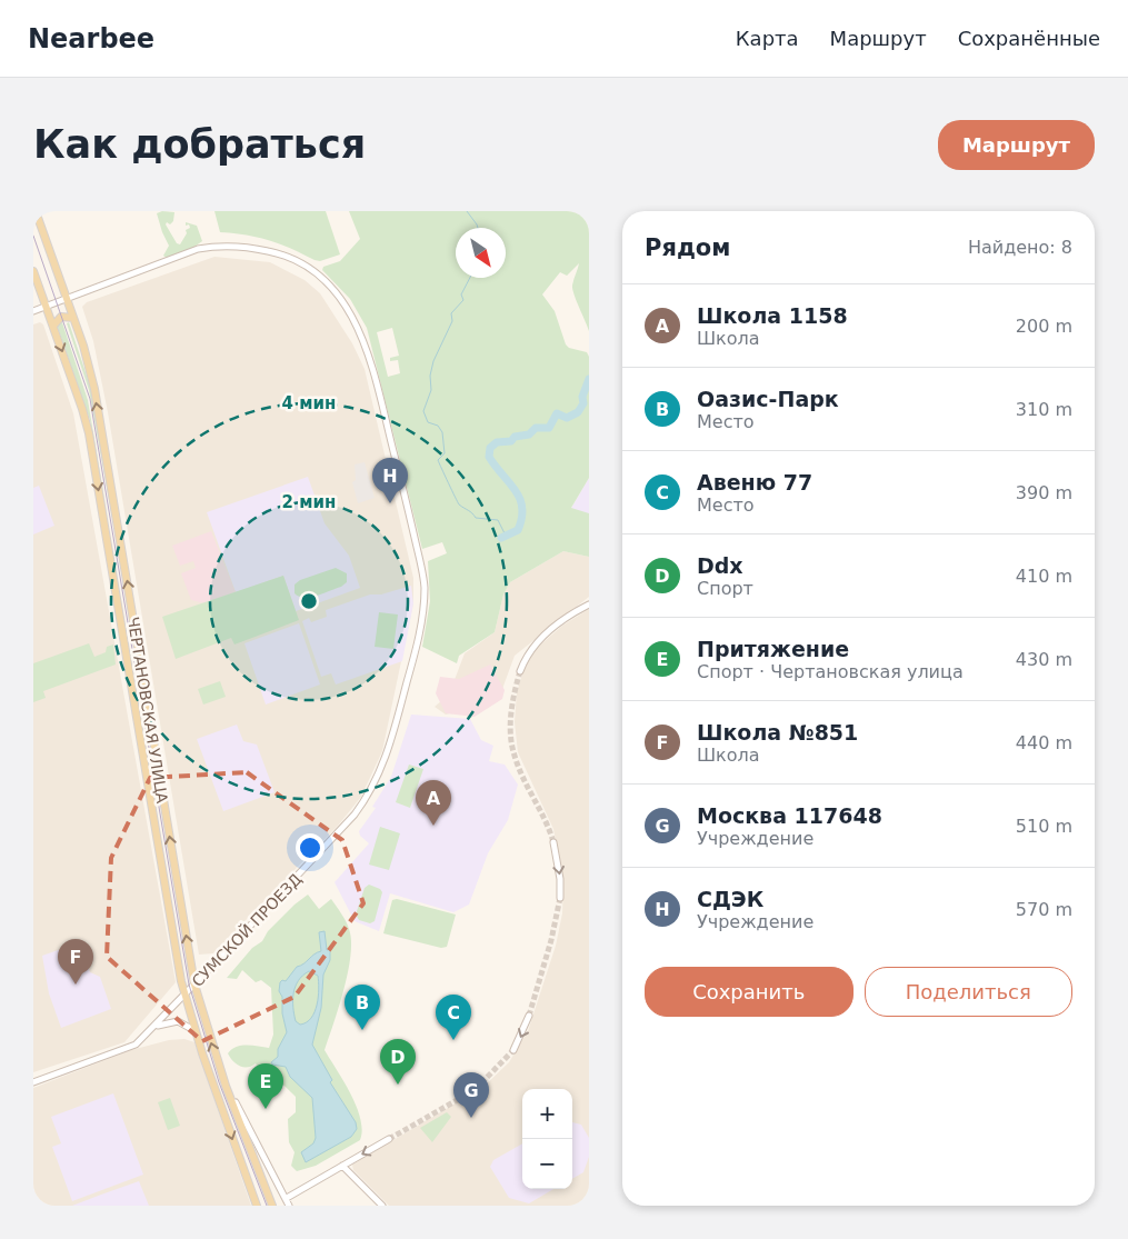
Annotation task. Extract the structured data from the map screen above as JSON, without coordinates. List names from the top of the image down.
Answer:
{
  "streets": {
    "main road": ["ЧЕРТАНОВСКАЯ УЛИЦА"],
    "street": ["СУМСКОЙ ПРОЕЗД"]
  },
  "crossings": [
    ["ЧЕРТАНОВСКАЯ УЛИЦА", "СУМСКОЙ ПРОЕЗД"]
  ],
  "north": "bottom right",
  "page": {
    "header": "Nearbee",
    "nav": ["Карта", "Маршрут", "Сохранённые"],
    "buttons": [
      "Маршрут",
      ["Сохранить", "Поделиться"]
    ],
    "title": "Как добраться",
    "heading": ["Рядом", "Найдено: 8"],
    "list": [
      {
        "mark": "A",
        "name": "Школа 1158",
        "note": "Школа",
        "value": "200 m"
      },
      {
        "mark": "B",
        "name": "Оазис-Парк",
        "note": "Место",
        "value": "310 m"
      },
      {
        "mark": "C",
        "name": "Авеню 77",
        "note": "Место",
        "value": "390 m"
      },
      {
        "mark": "D",
        "name": "Ddx",
        "note": "Спорт",
        "value": "410 m"
      },
      {
        "mark": "E",
        "name": "Притяжение",
        "note": "Спорт · Чертановская улица",
        "value": "430 m"
      },
      {
        "mark": "F",
        "name": "Школа №851",
        "note": "Школа",
        "value": "440 m"
      },
      {
        "mark": "G",
        "name": "Москва 117648",
        "note": "Учреждение",
        "value": "510 m"
      },
      {
        "mark": "H",
        "name": "СДЭК",
        "note": "Учреждение",
        "value": "570 m"
      }
    ],
    "pins": [
      "H",
      "A",
      "F",
      "B",
      "C",
      "D",
      "E",
      "G"
    ],
    "map_buttons": ["+", "−"]
  },
  "rings": ["4 мин", "2 мин"]
}
